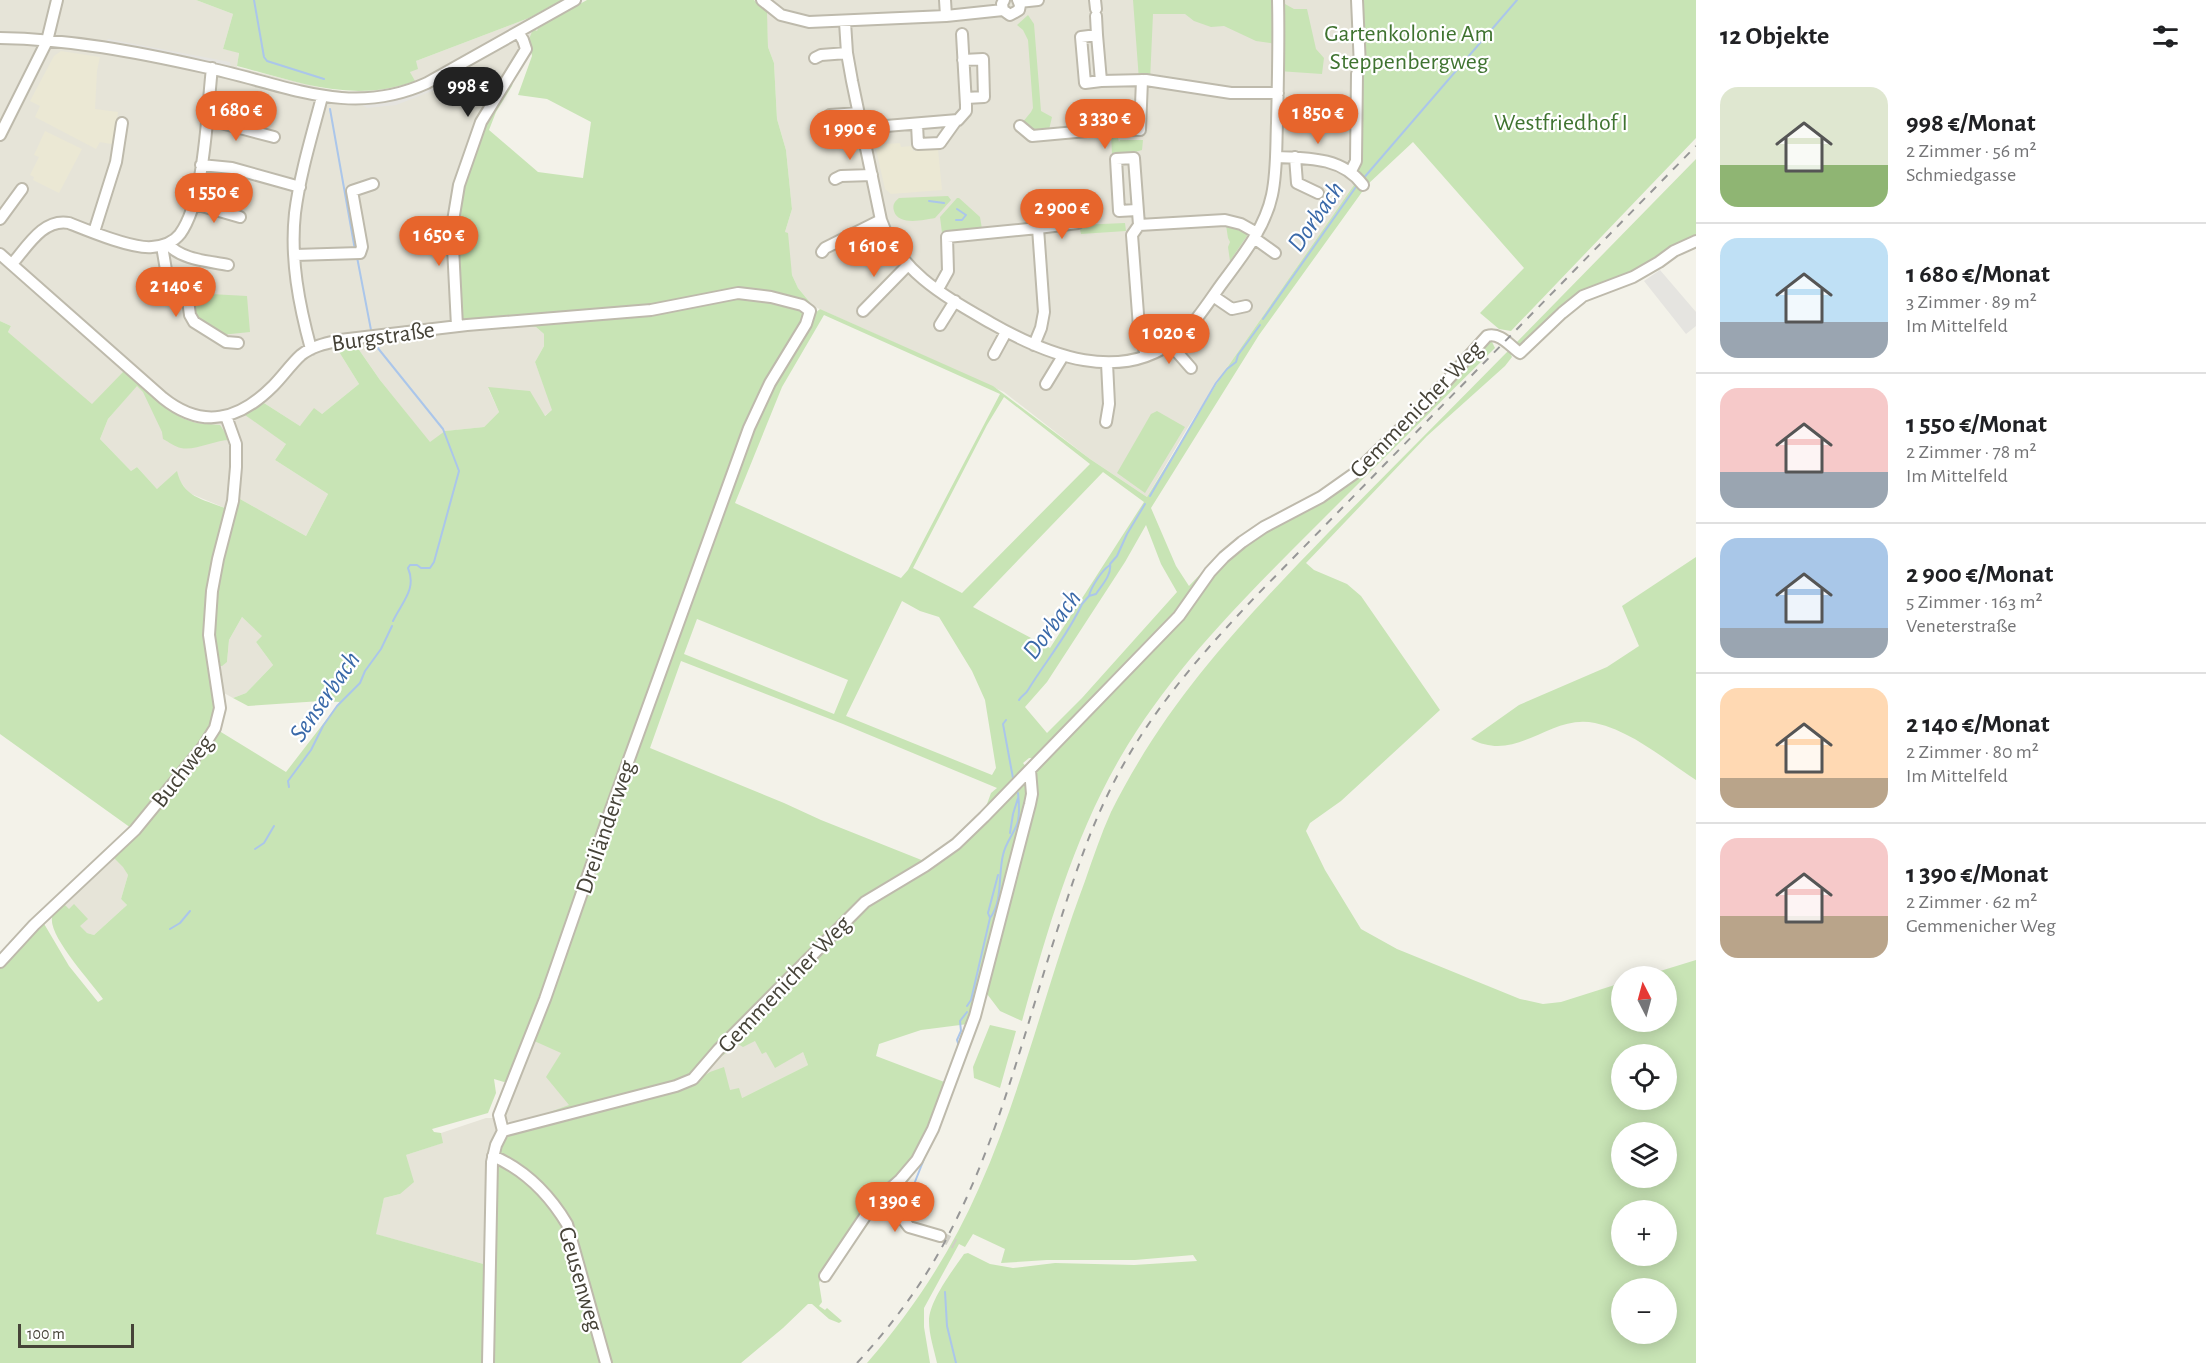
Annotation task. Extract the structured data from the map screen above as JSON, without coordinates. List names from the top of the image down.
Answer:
{
  "streets": {
    "street": [
      "Burgstraße",
      "Gemmenicher Weg",
      "Buchweg",
      "Dreiländerweg",
      "Geusenweg"
    ]
  },
  "crossings": [
    ["Burgstraße", "Buchweg"],
    ["Burgstraße", "Dreiländerweg"],
    ["Gemmenicher Weg", "Dreiländerweg"],
    ["Dreiländerweg", "Geusenweg"]
  ],
  "water": ["Dorbach", "Senserbach"],
  "parks": ["Gartenkolonie Am Steppenbergweg", "Westfriedhof I"],
  "scale_bar": "100 m",
  "north": "top",
  "page": {
    "heading": "12 Objekte",
    "price": [
      "998 €",
      "1 680 €",
      "1 850 €",
      "3 330 €",
      "1 990 €",
      "1 550 €",
      "2 900 €",
      "1 650 €",
      "1 610 €",
      "2 140 €",
      "1 020 €",
      "1 390 €"
    ],
    "list": [
      {
        "name": "998 €/Monat",
        "note": "2 Zimmer · 56 m² · Schmiedgasse"
      },
      {
        "name": "1 680 €/Monat",
        "note": "3 Zimmer · 89 m² · Im Mittelfeld"
      },
      {
        "name": "1 550 €/Monat",
        "note": "2 Zimmer · 78 m² · Im Mittelfeld"
      },
      {
        "name": "2 900 €/Monat",
        "note": "5 Zimmer · 163 m² · Veneterstraße"
      },
      {
        "name": "2 140 €/Monat",
        "note": "2 Zimmer · 80 m² · Im Mittelfeld"
      },
      {
        "name": "1 390 €/Monat",
        "note": "2 Zimmer · 62 m² · Gemmenicher Weg"
      }
    ],
    "map_buttons": ["+", "−"],
    "scale": "100 m"
  }
}
